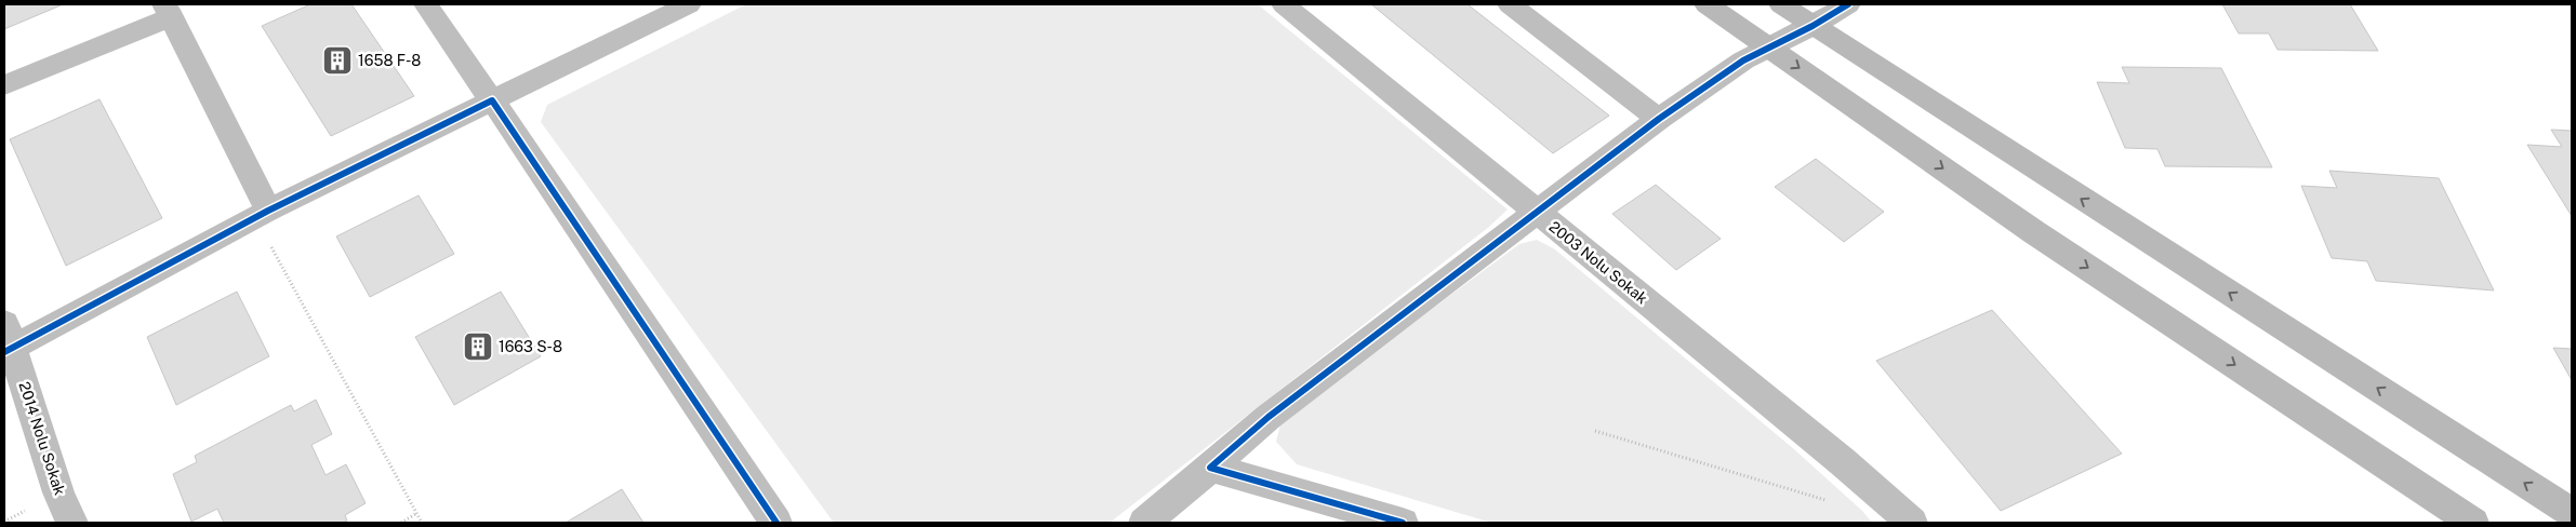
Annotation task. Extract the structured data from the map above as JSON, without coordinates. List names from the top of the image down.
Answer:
{
  "streets": {
    "street": ["2003 Nolu Sokak", "2014 Nolu Sokak"]
  },
  "places": {
    "building": ["1658 F-8", "1663 S-8"]
  }
}
